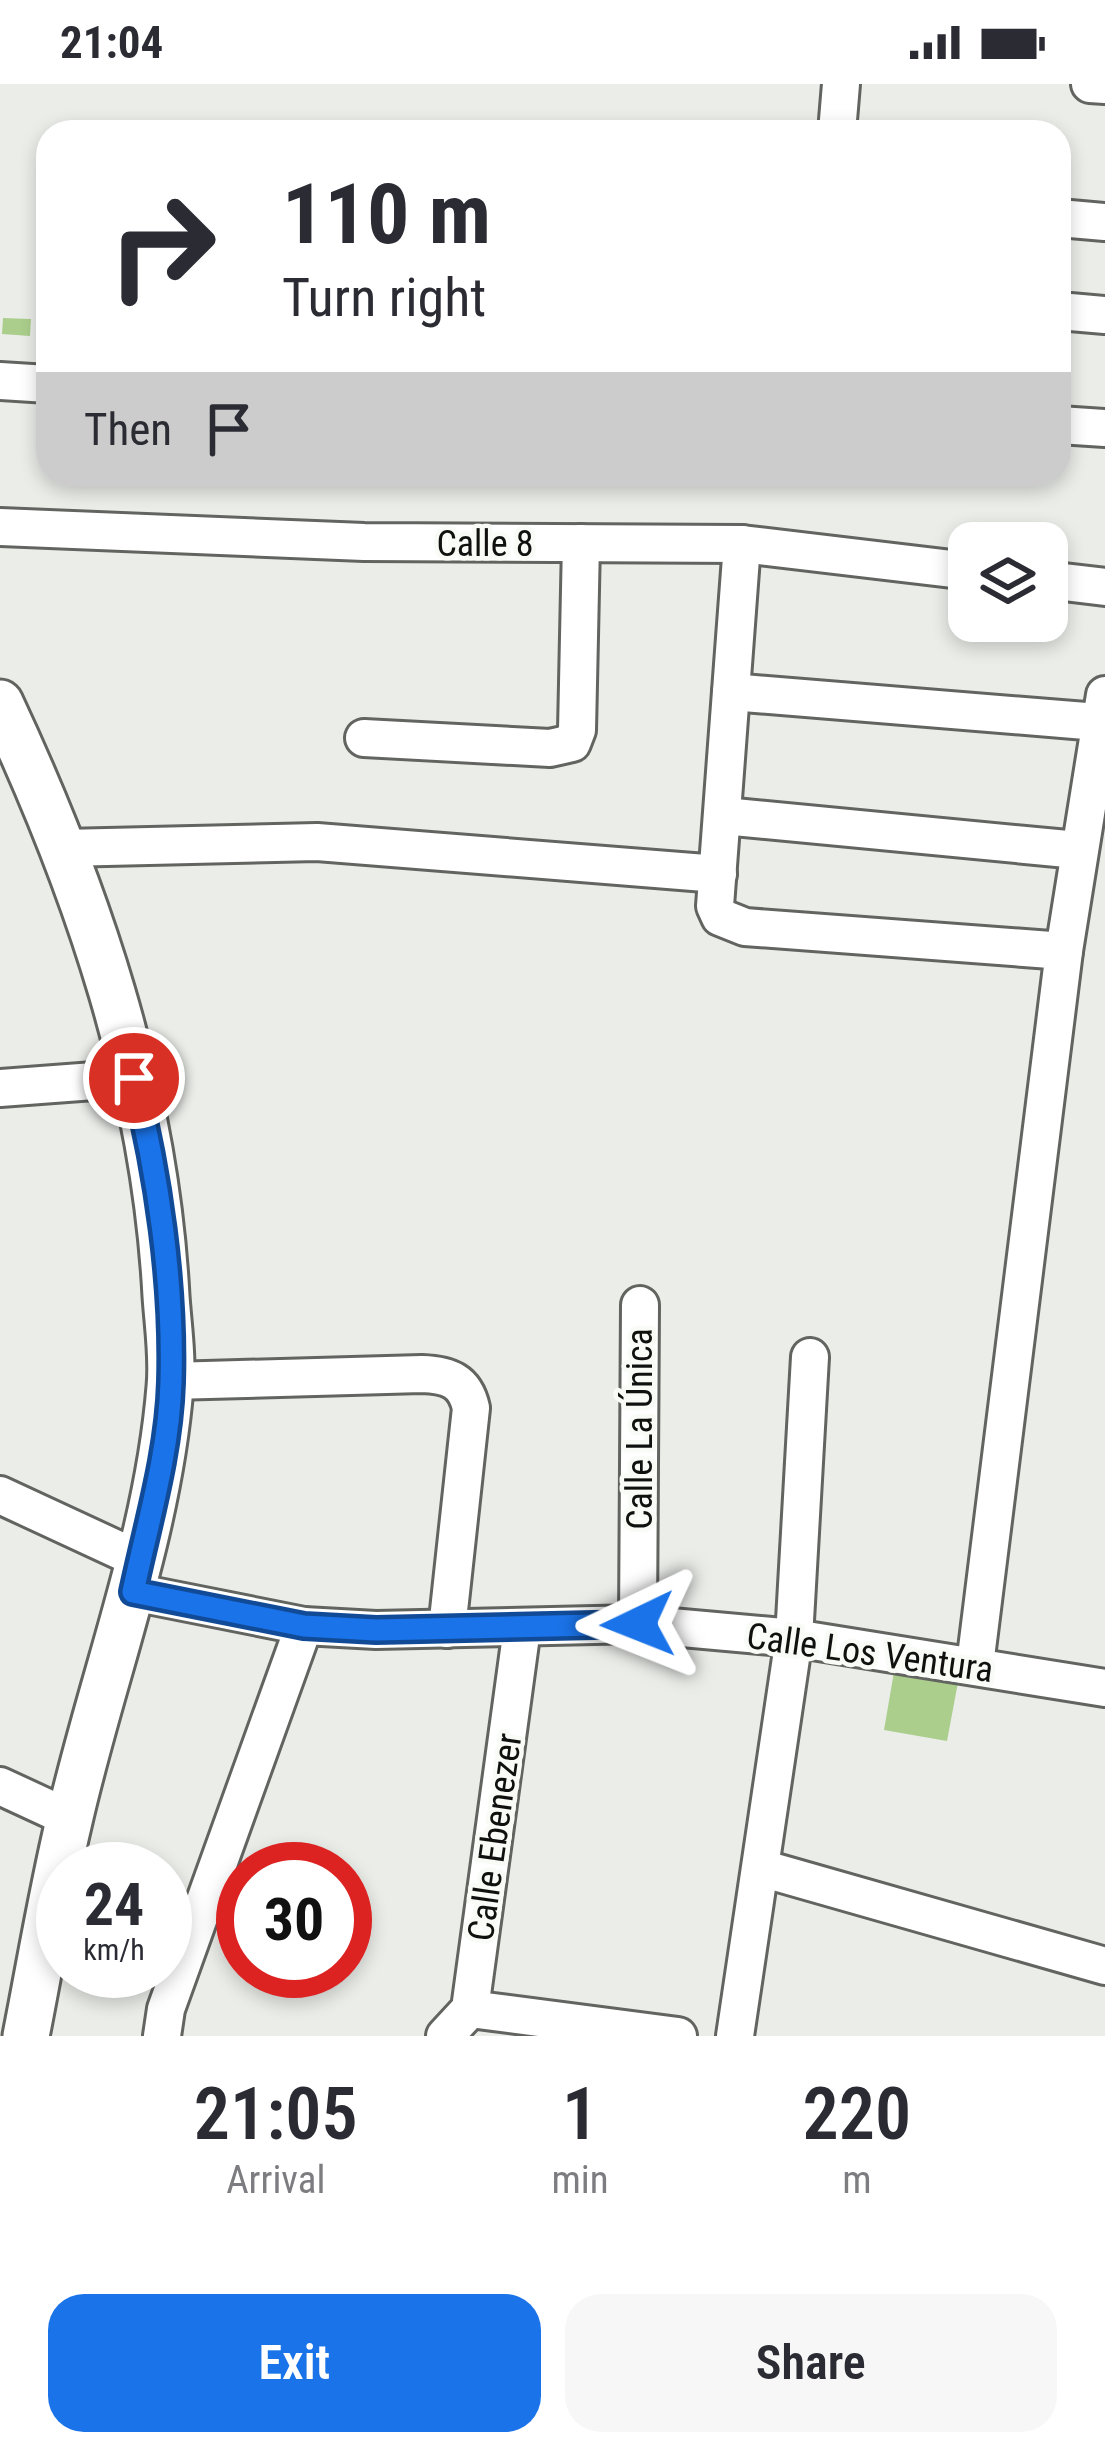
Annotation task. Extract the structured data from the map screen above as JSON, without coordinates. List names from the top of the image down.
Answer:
{
  "streets": {
    "street": [
      "Calle 8",
      "Calle La Única",
      "Calle Los Ventura",
      "Calle Ebenezer"
    ]
  },
  "crossings": [
    ["Calle La Única", "Calle Los Ventura"],
    ["Calle Los Ventura", "Calle Ebenezer"]
  ],
  "page": {
    "status": "21:04",
    "turn": ["110 m", "Turn right"],
    "then": "Then",
    "speed": "24 km/h",
    "limit": "30",
    "eta": [
      "21:05",
      "Arrival",
      "1",
      "min",
      "220",
      "m"
    ],
    "buttons": ["Exit", "Share"]
  }
}
